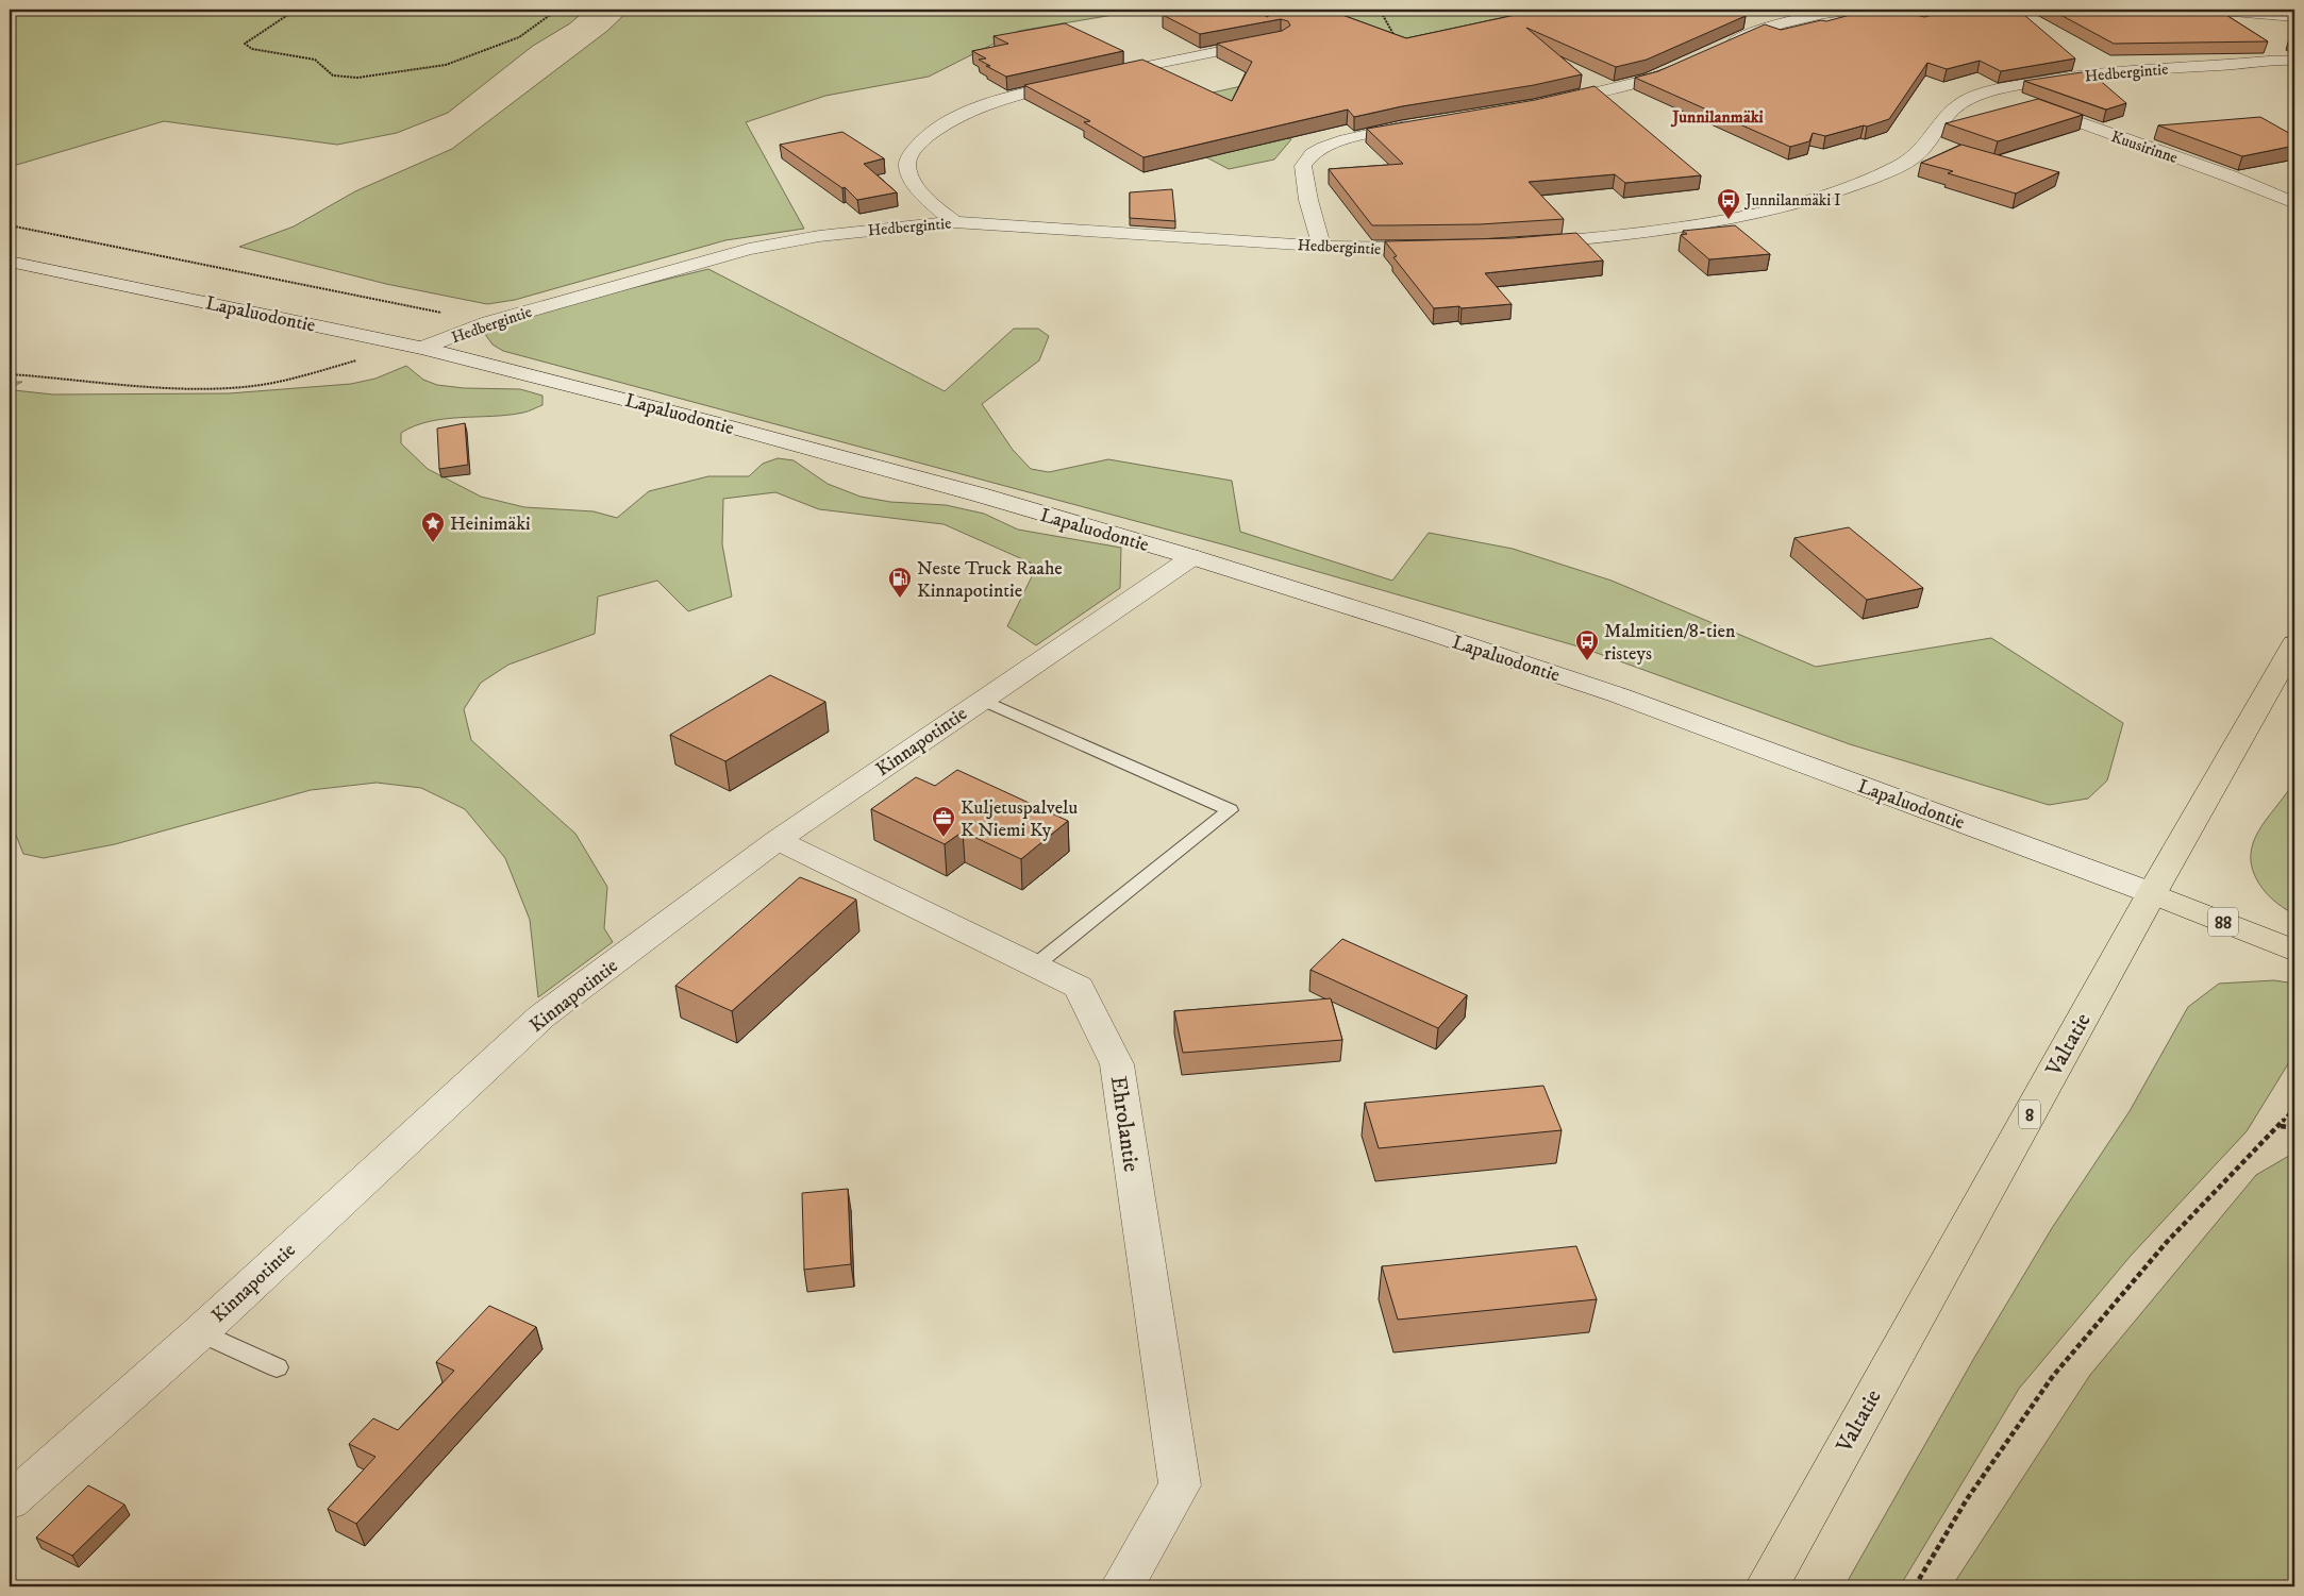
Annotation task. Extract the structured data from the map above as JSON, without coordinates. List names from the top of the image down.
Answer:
{
  "streets": {
    "main road": ["88", "Valtatie", "8"],
    "street": [
      "Hedbergintie",
      "Kuusirinne",
      "Lapaluodontie",
      "Kinnapotintie",
      "Ehrolantie"
    ]
  },
  "crossings": [
    ["Hedbergintie", "Kuusirinne"],
    ["Hedbergintie", "Lapaluodontie"],
    ["Lapaluodontie", "Kinnapotintie"],
    ["Lapaluodontie", "88"],
    ["Lapaluodontie", "Valtatie"],
    ["Kinnapotintie", "Ehrolantie"],
    ["88", "Valtatie"]
  ],
  "districts": ["Junnilanmäki"],
  "places": {
    "bus stop": ["Junnilanmäki I", "Malmitien/8-tien risteys"],
    "place": ["Heinimäki"],
    "fuel station": ["Neste Truck Raahe Kinnapotintie"],
    "office": ["Kuljetuspalvelu K Niemi Ky"]
  }
}
